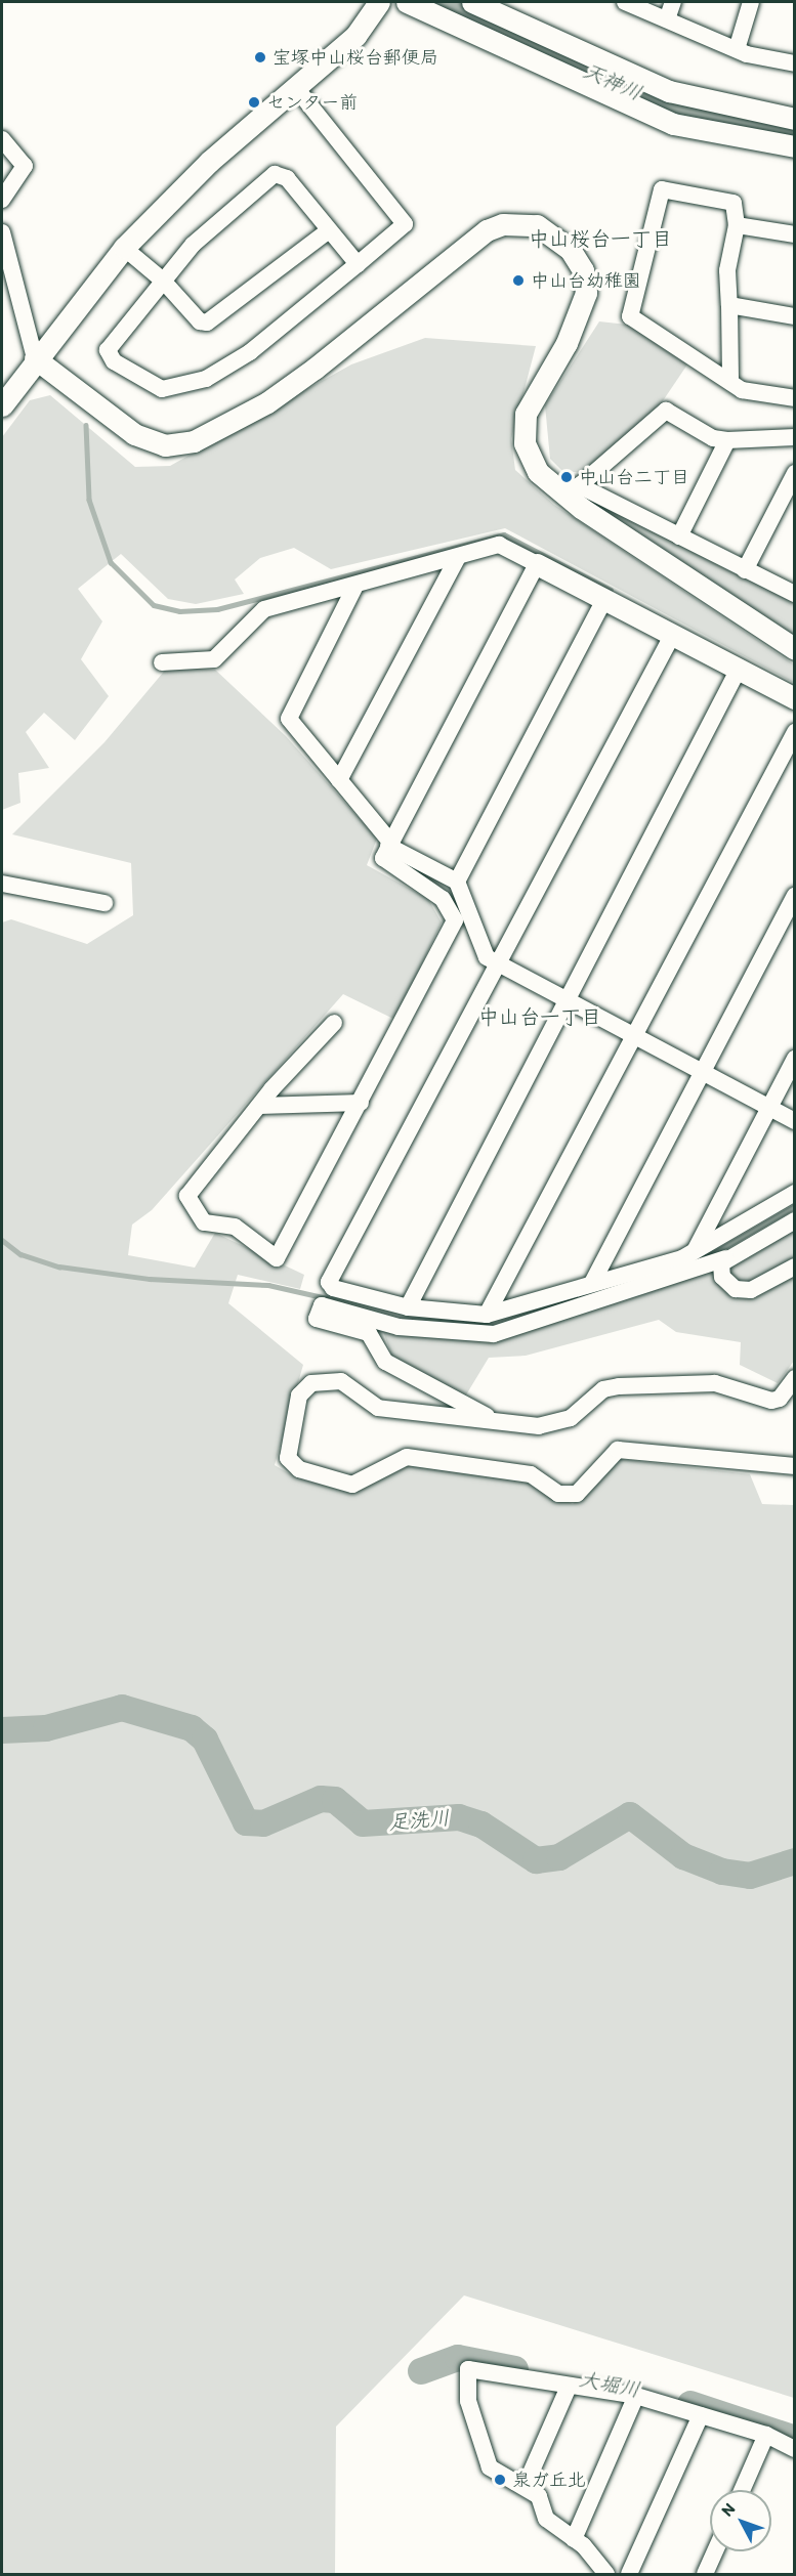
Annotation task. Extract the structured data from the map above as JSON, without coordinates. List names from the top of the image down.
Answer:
{
  "districts": ["中山桜台一丁目", "中山台一丁目"],
  "water": ["天神川", "足洗川", "大堀川"],
  "places": [
    "宝塚中山桜台郵便局",
    "センター前",
    "中山台幼稚園",
    "中山台二丁目",
    "泉ガ丘北"
  ],
  "north": "top left"
}
